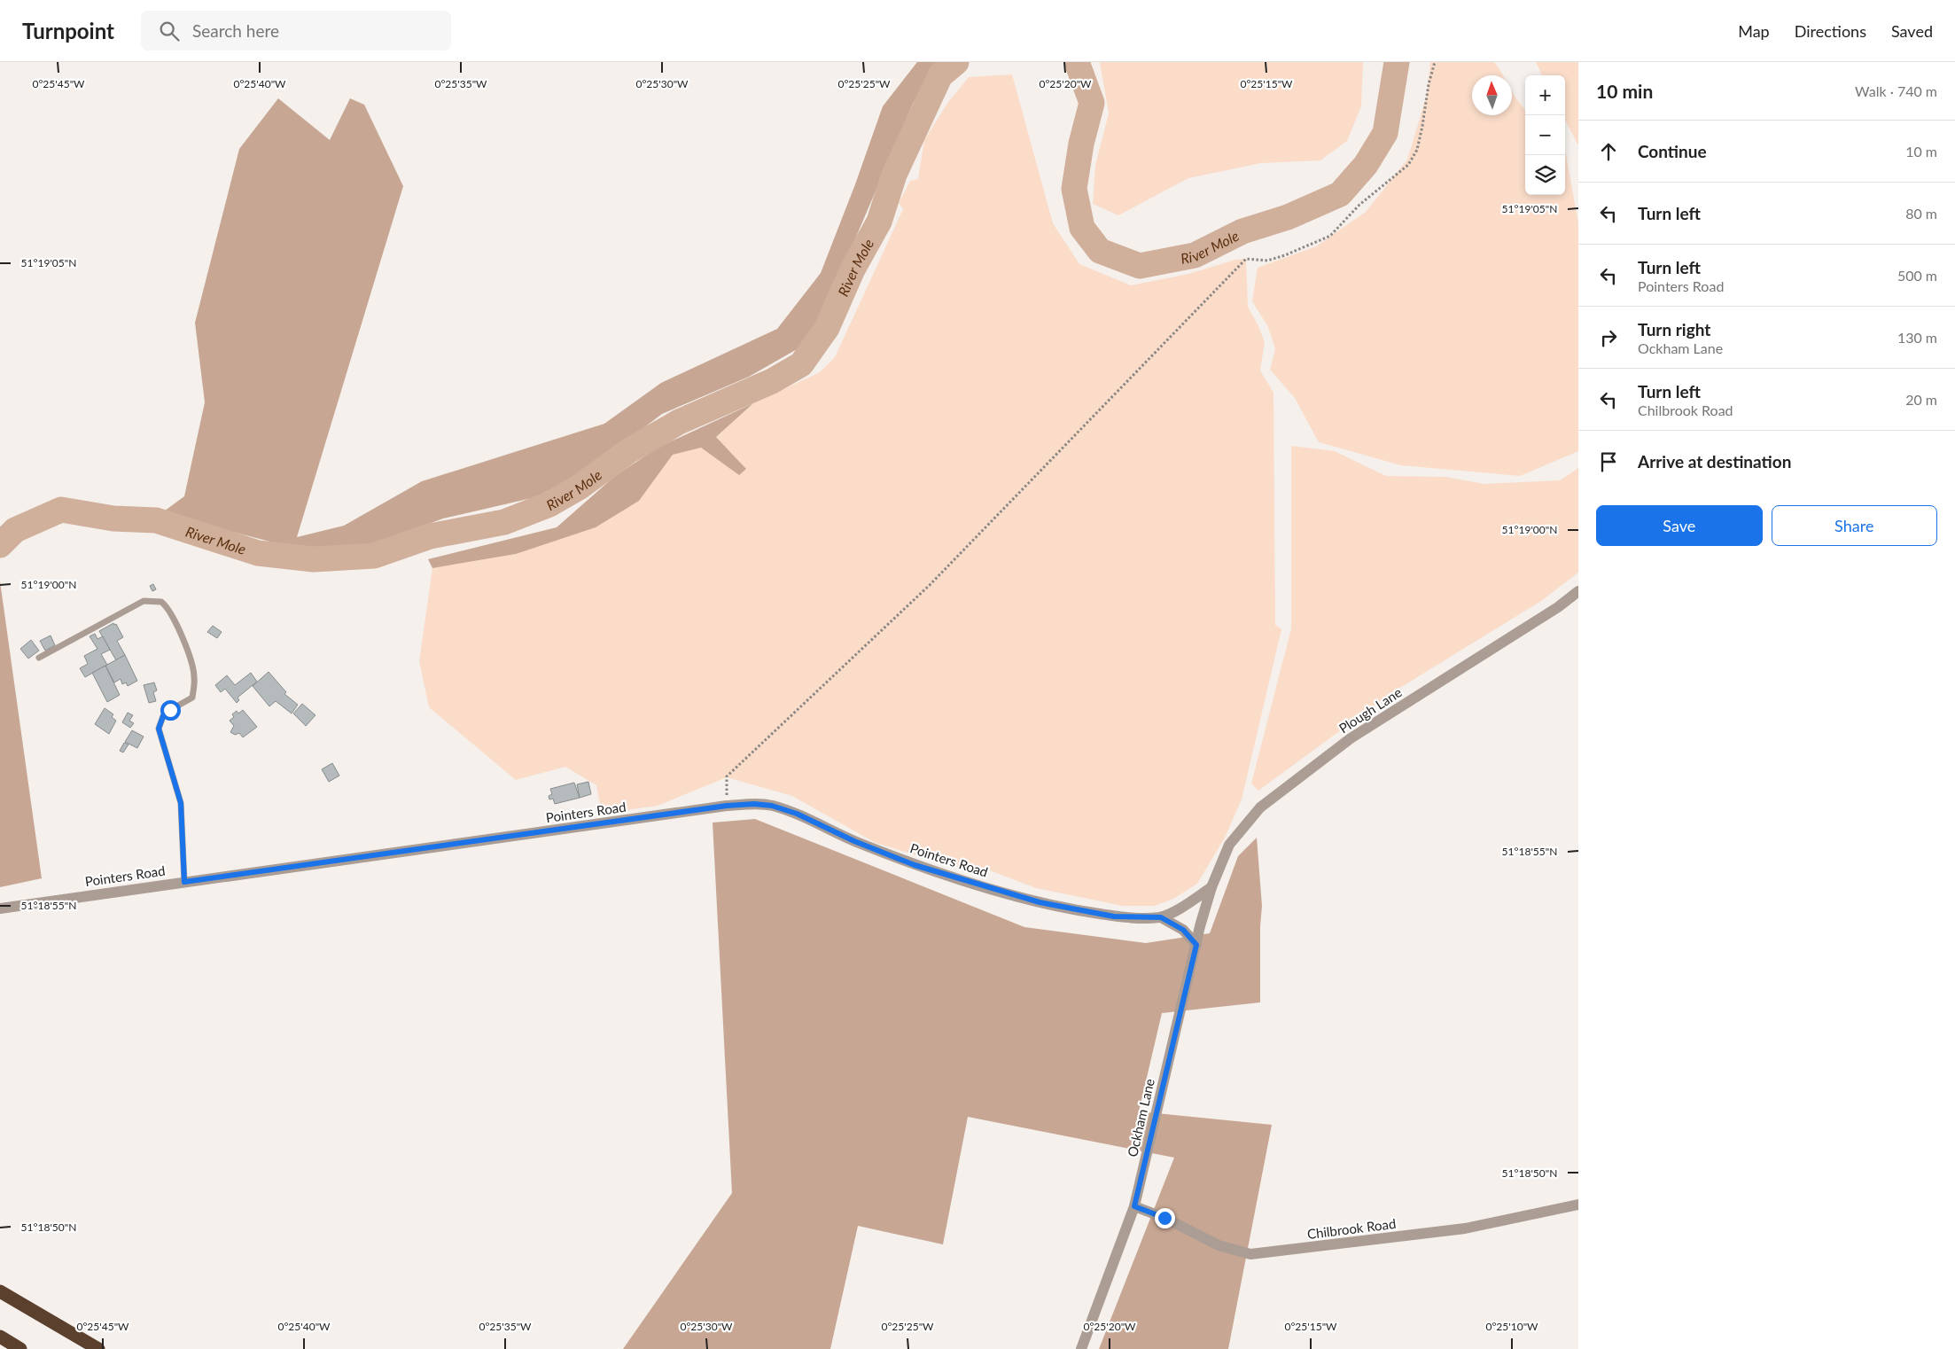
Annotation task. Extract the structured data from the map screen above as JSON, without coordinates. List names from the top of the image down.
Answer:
{
  "streets": {
    "street": [
      "Plough Lane",
      "Pointers Road",
      "Ockham Lane",
      "Chilbrook Road"
    ]
  },
  "crossings": [
    ["Plough Lane", "Pointers Road"],
    ["Plough Lane", "Ockham Lane"],
    ["Pointers Road", "Ockham Lane"],
    ["Ockham Lane", "Chilbrook Road"]
  ],
  "water": ["River Mole"],
  "north": "top",
  "page": {
    "header": "Turnpoint",
    "search": "Search here",
    "nav": ["Map", "Directions", "Saved"],
    "heading": ["10 min", "Walk · 740 m"],
    "map_buttons": ["+", "−"],
    "list": [
      ["Continue", "10 m"],
      ["Turn left", "80 m"],
      ["Turn left", "Pointers Road", "500 m"],
      ["Turn right", "Ockham Lane", "130 m"],
      ["Turn left", "Chilbrook Road", "20 m"],
      "Arrive at destination"
    ],
    "buttons": ["Save", "Share"]
  },
  "coordinates": [
    "0°25'45\"W",
    "0°25'40\"W",
    "0°25'35\"W",
    "0°25'30\"W",
    "0°25'25\"W",
    "0°25'20\"W",
    "0°25'15\"W",
    "51°19'05\"N",
    "51°19'00\"N",
    "51°18'55\"N",
    "51°18'50\"N",
    "0°25'10\"W"
  ]
}
